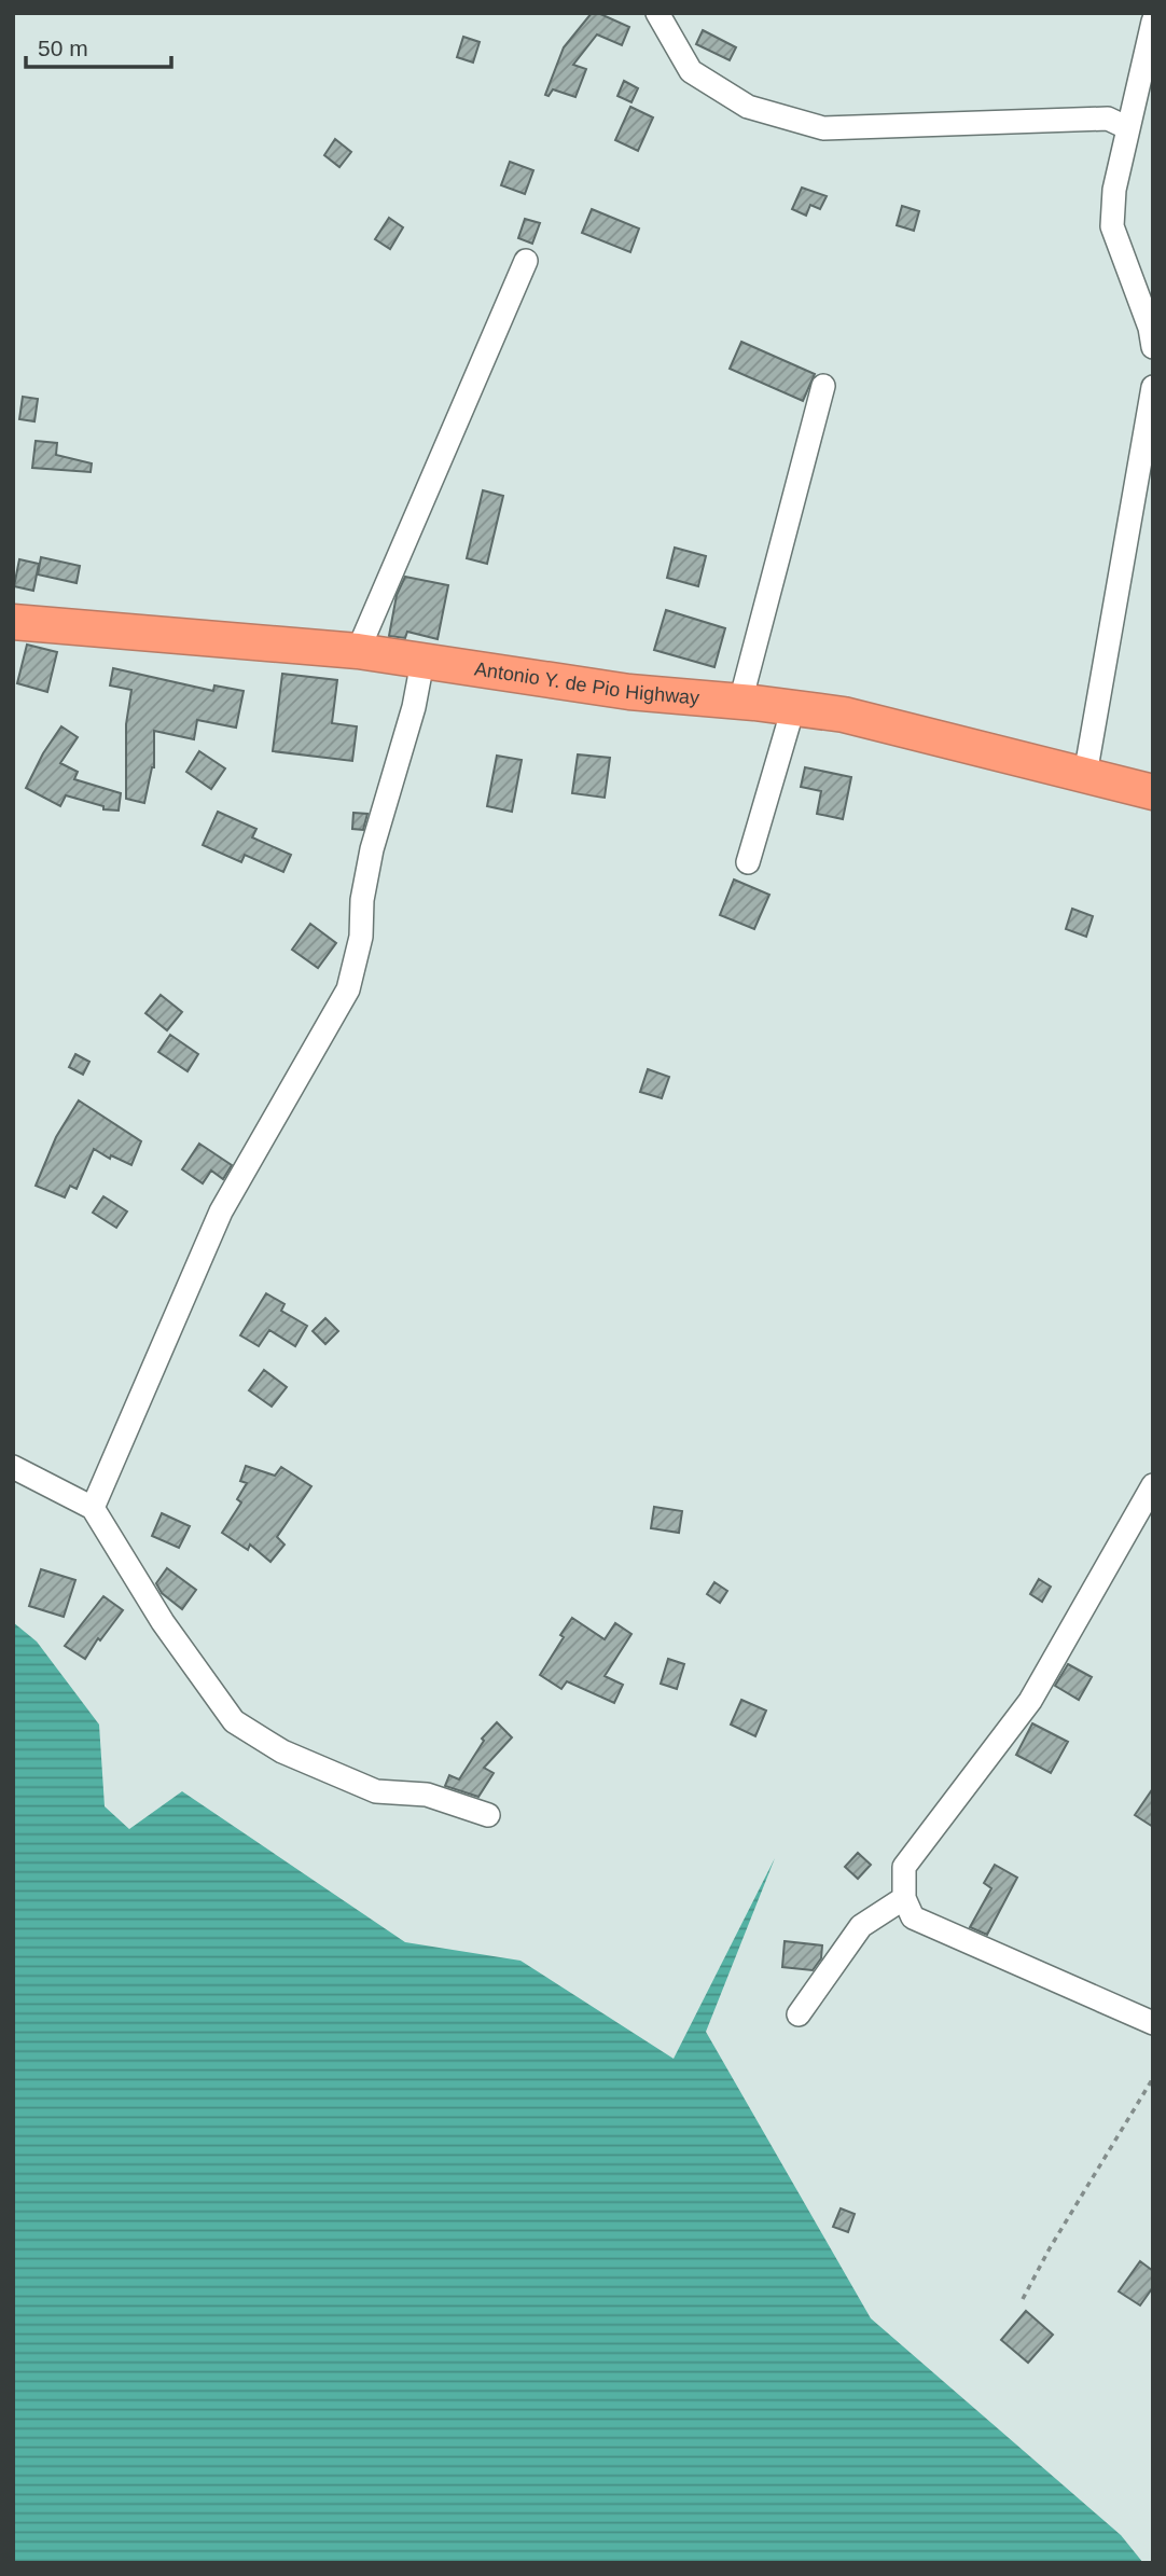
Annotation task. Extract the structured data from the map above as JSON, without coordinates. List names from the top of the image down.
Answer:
{
  "streets": {
    "highway": ["Antonio Y. de Pio Highway"]
  },
  "scale_bar": "50 m"
}
